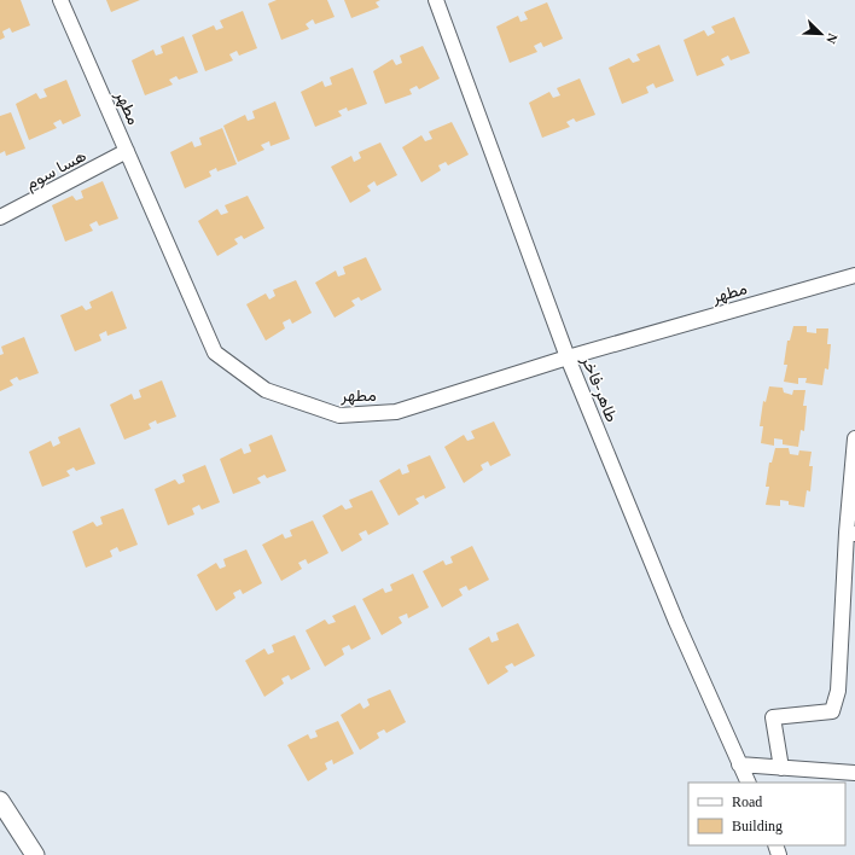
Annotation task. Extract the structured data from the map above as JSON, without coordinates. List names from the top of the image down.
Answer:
{
  "streets": {
    "street": ["مطهر", "هسا سوم", "طاهر-فاخر"]
  },
  "crossings": [
    ["مطهر", "هسا سوم"],
    ["مطهر", "طاهر-فاخر"]
  ],
  "legend": ["Road", "Building"],
  "north": "bottom right"
}
